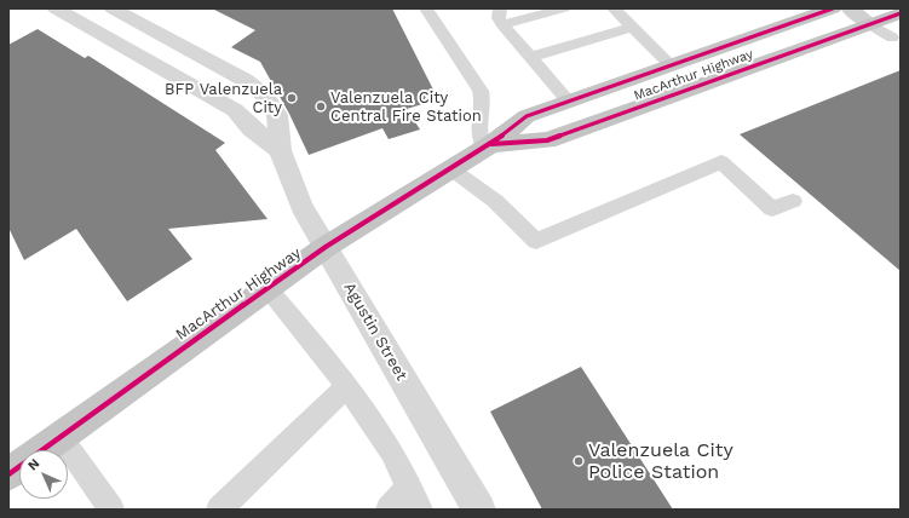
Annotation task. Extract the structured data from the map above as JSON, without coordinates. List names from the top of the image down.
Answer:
{
  "streets": {
    "highway": ["MacArthur Highway"],
    "street": ["Agustin Street"]
  },
  "crossings": [
    ["MacArthur Highway", "Agustin Street"]
  ],
  "places": ["BFP Valenzuela City", "Valenzuela City Central Fire Station", "Valenzuela City Police Station"],
  "north": "top left"
}
